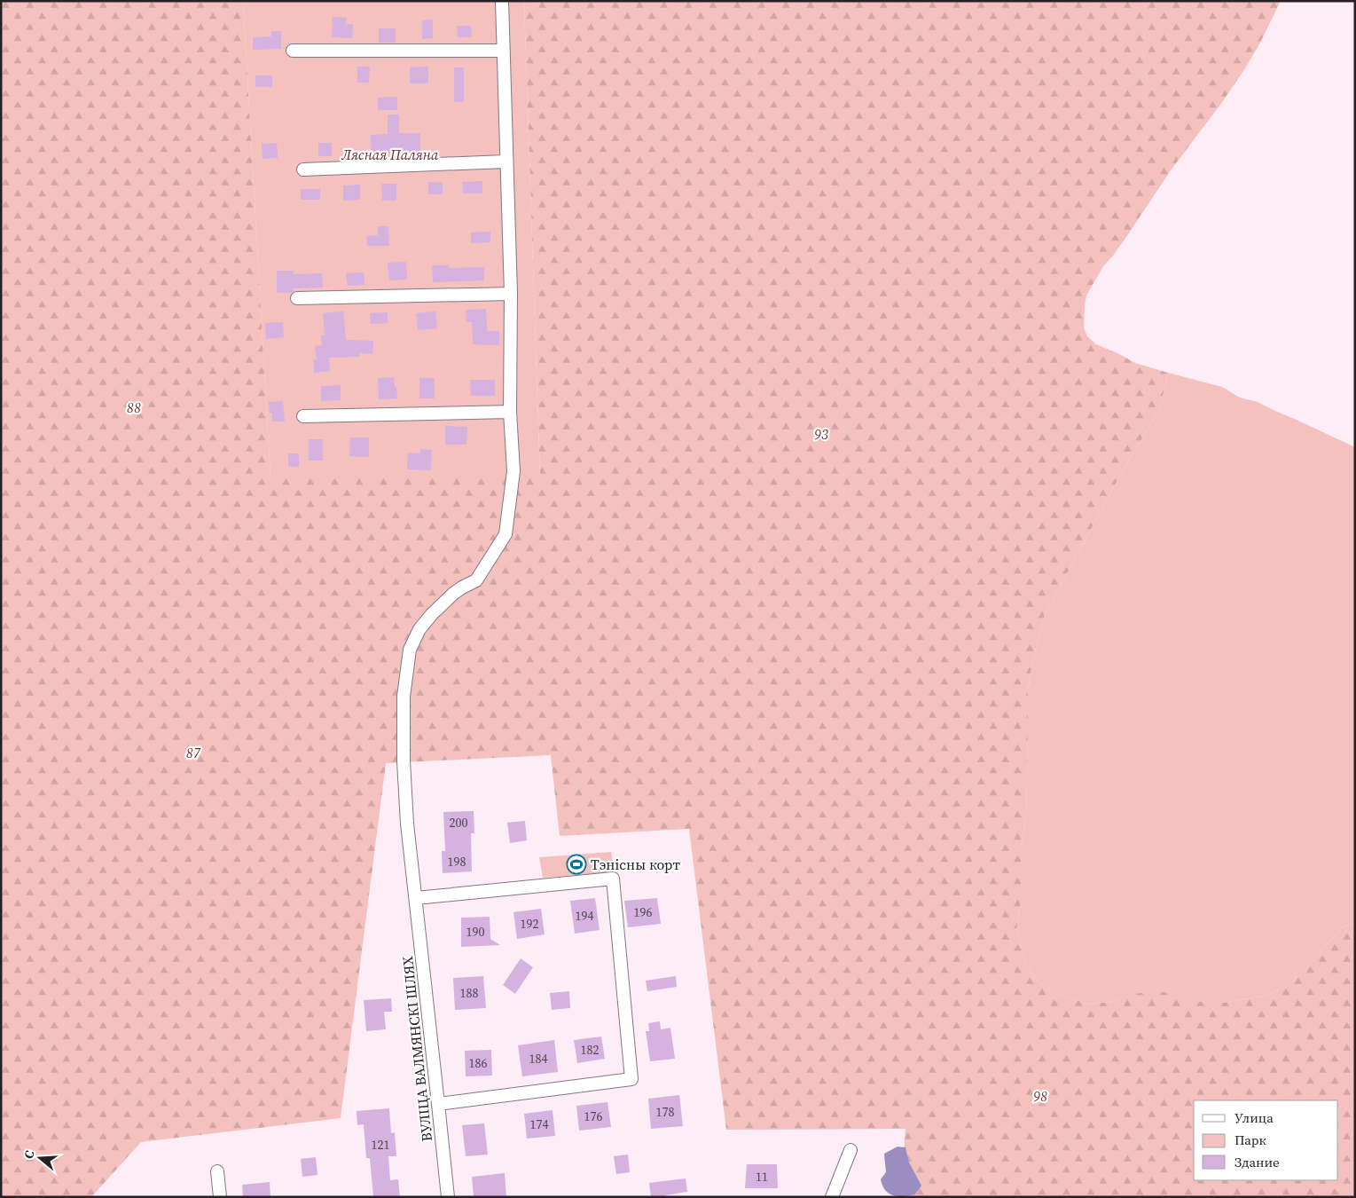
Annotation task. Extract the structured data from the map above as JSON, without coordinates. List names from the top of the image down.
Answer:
{
  "streets": {
    "street": ["ВУЛІЦА ВАЛМЯНСКІ ШЛЯХ"]
  },
  "parks": [
    "Лясная Паляна",
    "88",
    "93",
    "87",
    "98"
  ],
  "places": {
    "sports": ["Тэнісны корт"]
  },
  "house_numbers": [
    "200",
    "198",
    "196",
    "194",
    "192",
    "190",
    "188",
    "182",
    "184",
    "186",
    "178",
    "176",
    "174",
    "121",
    "11"
  ],
  "legend": ["Улица", "Парк", "Здание"],
  "north": "left"
}
